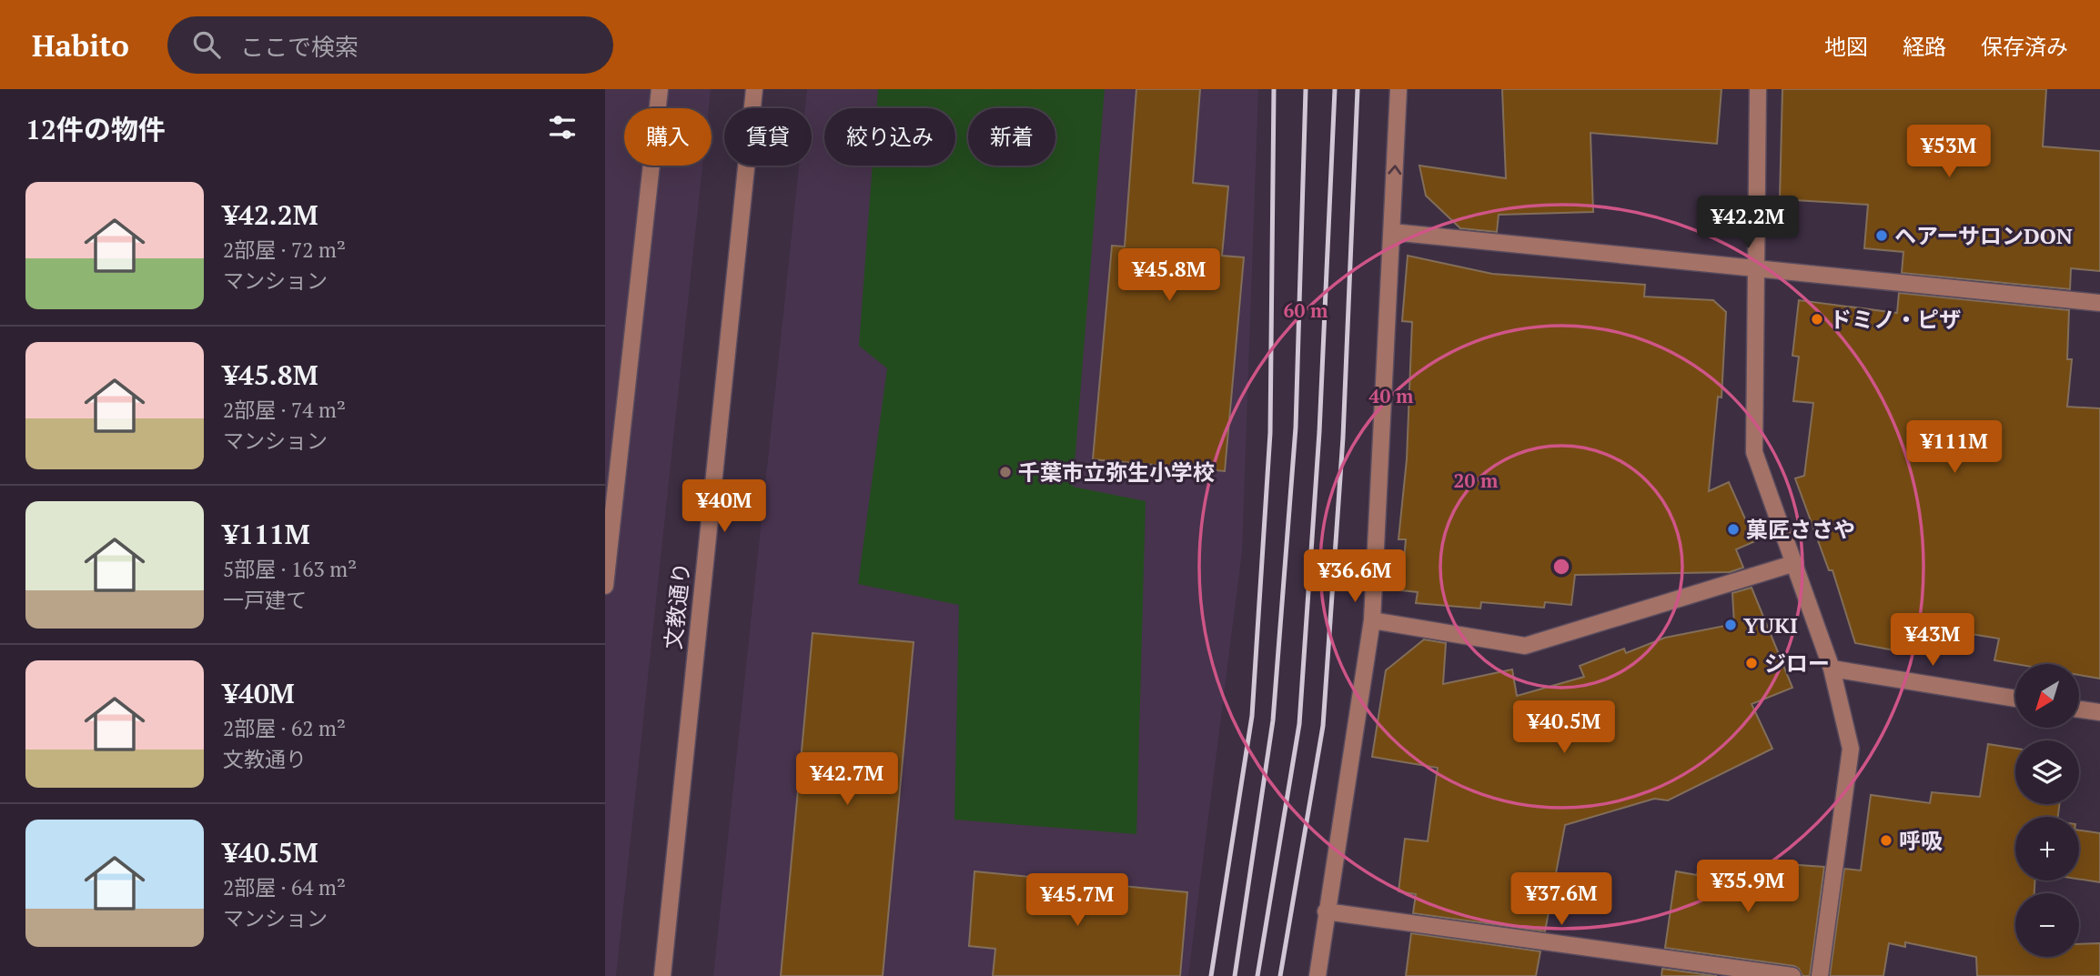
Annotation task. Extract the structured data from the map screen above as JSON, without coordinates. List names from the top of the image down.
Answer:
{
  "streets": {
    "street": ["文教通り"]
  },
  "places": [
    "ヘアーサロンDON",
    "ドミノ・ピザ",
    "千葉市立弥生小学校",
    "菓匠ささや",
    "YUKI",
    "ジロー",
    "呼吸"
  ],
  "north": "bottom left",
  "page": {
    "header": "Habito",
    "search": "ここで検索",
    "nav": ["地図", "経路", "保存済み"],
    "heading": "12件の物件",
    "chip": [
      "購入",
      "賃貸",
      "絞り込み",
      "新着"
    ],
    "price": [
      "¥53M",
      "¥42.2M",
      "¥45.8M",
      "¥111M",
      "¥40M",
      "¥36.6M",
      "¥43M",
      "¥40.5M",
      "¥42.7M",
      "¥35.9M",
      "¥37.6M",
      "¥45.7M"
    ],
    "list": [
      {
        "name": "¥42.2M",
        "note": "2部屋 · 72 m² · マンション"
      },
      {
        "name": "¥45.8M",
        "note": "2部屋 · 74 m² · マンション"
      },
      {
        "name": "¥111M",
        "note": "5部屋 · 163 m² · 一戸建て"
      },
      {
        "name": "¥40M",
        "note": "2部屋 · 62 m² · 文教通り"
      },
      {
        "name": "¥40.5M",
        "note": "2部屋 · 64 m² · マンション"
      }
    ],
    "map_buttons": ["+", "−"]
  },
  "rings": ["60 m", "40 m", "20 m"]
}
